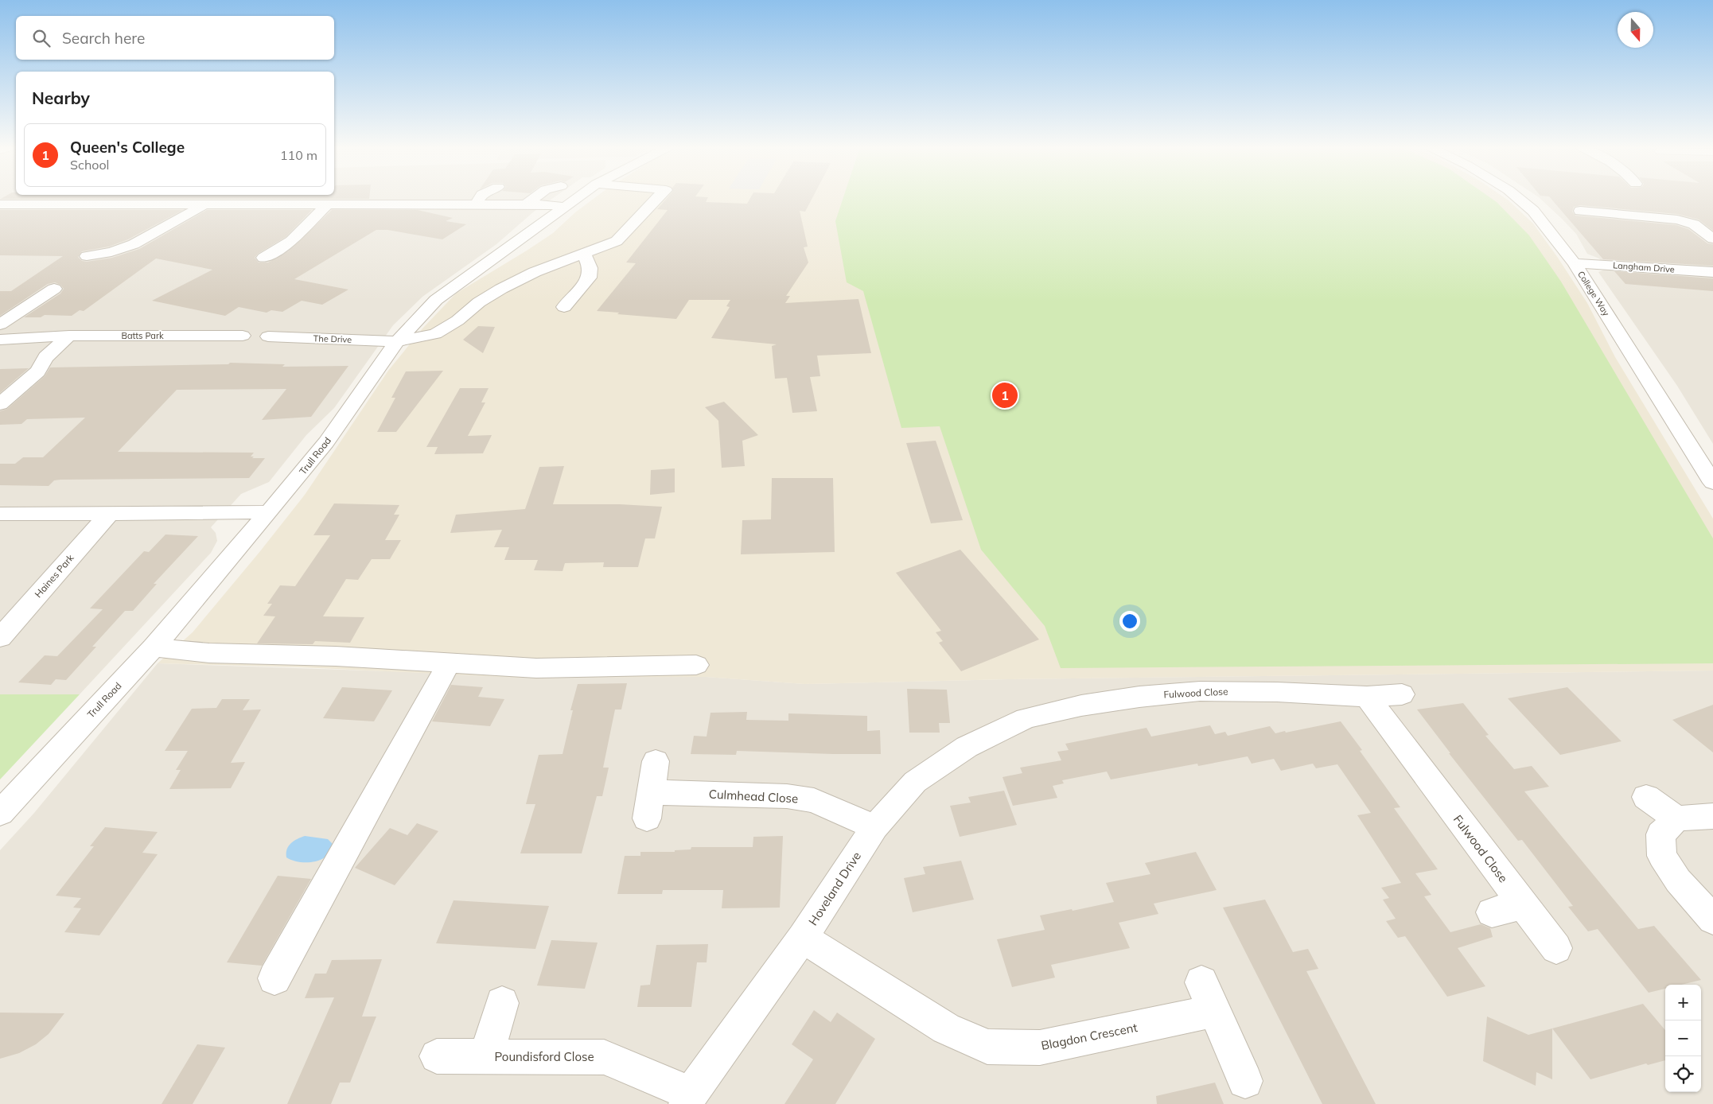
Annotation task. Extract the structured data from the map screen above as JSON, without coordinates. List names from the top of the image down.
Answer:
{
  "streets": {
    "street": [
      "Langham Drive",
      "College Way",
      "Batts Park",
      "The Drive",
      "Trull Road",
      "Haines Park",
      "Fulwood Close",
      "Culmhead Close",
      "Hoveland Drive",
      "Blagdon Crescent",
      "Poundisford Close"
    ]
  },
  "crossings": [
    ["Langham Drive", "College Way"],
    ["The Drive", "Trull Road"],
    ["Fulwood Close", "Hoveland Drive"],
    ["Culmhead Close", "Hoveland Drive"],
    ["Hoveland Drive", "Blagdon Crescent"],
    ["Hoveland Drive", "Poundisford Close"]
  ],
  "north": "bottom",
  "page": {
    "search": "Search here",
    "heading": "Nearby",
    "list": [
      {
        "mark": "1",
        "name": "Queen's College",
        "note": "School",
        "value": "110 m"
      }
    ],
    "pins": "1",
    "map_buttons": ["+", "−"]
  }
}
